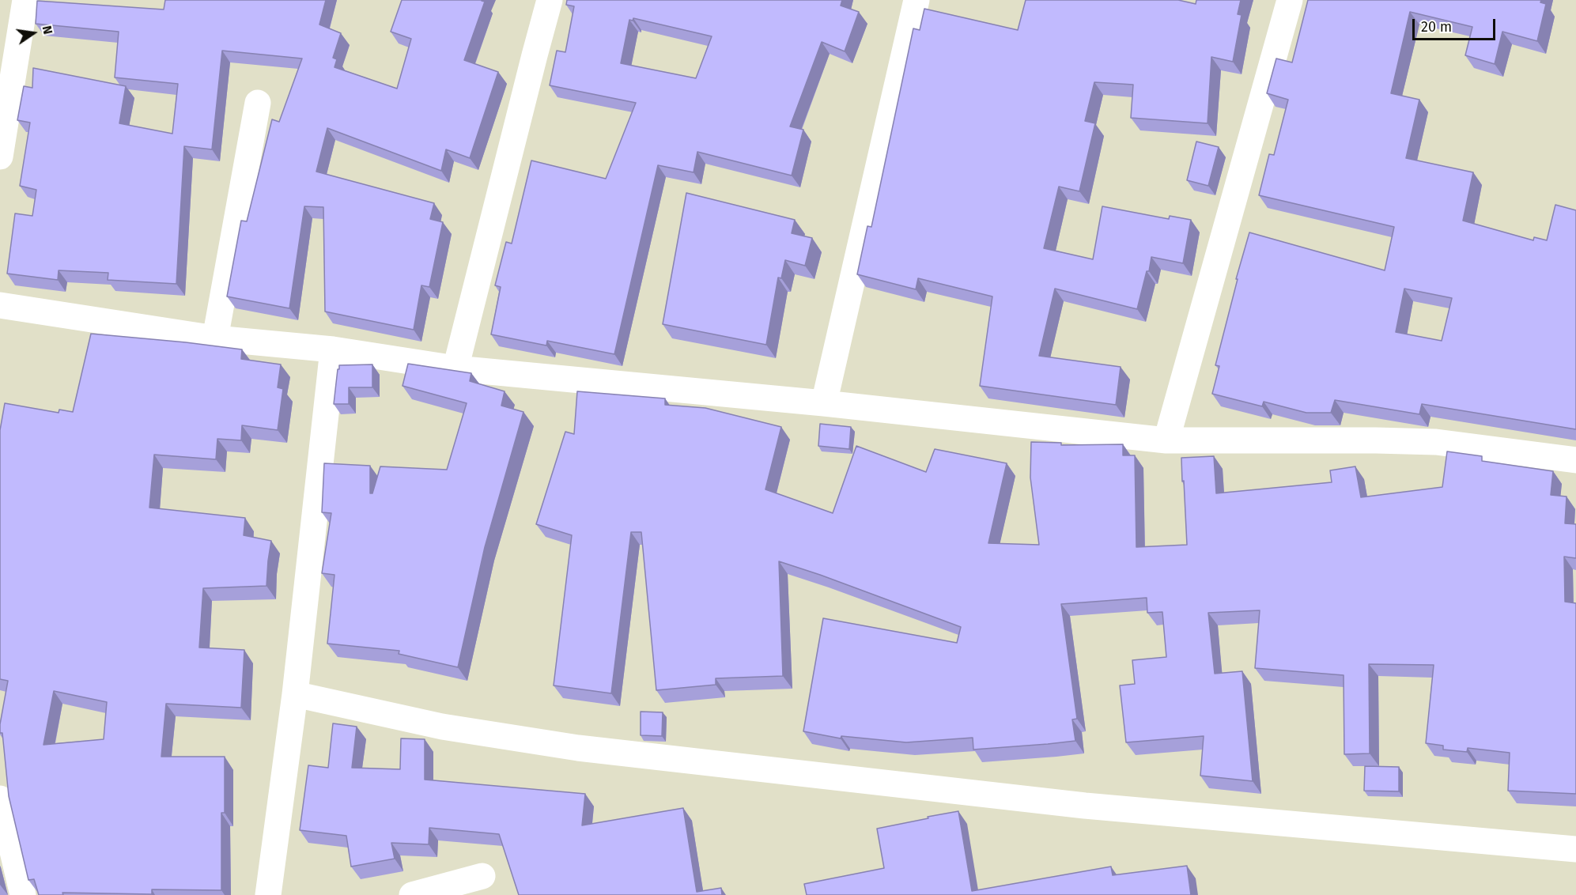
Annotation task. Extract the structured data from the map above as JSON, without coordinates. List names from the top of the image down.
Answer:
{
  "scale_bar": "20 m",
  "north": "right"
}
